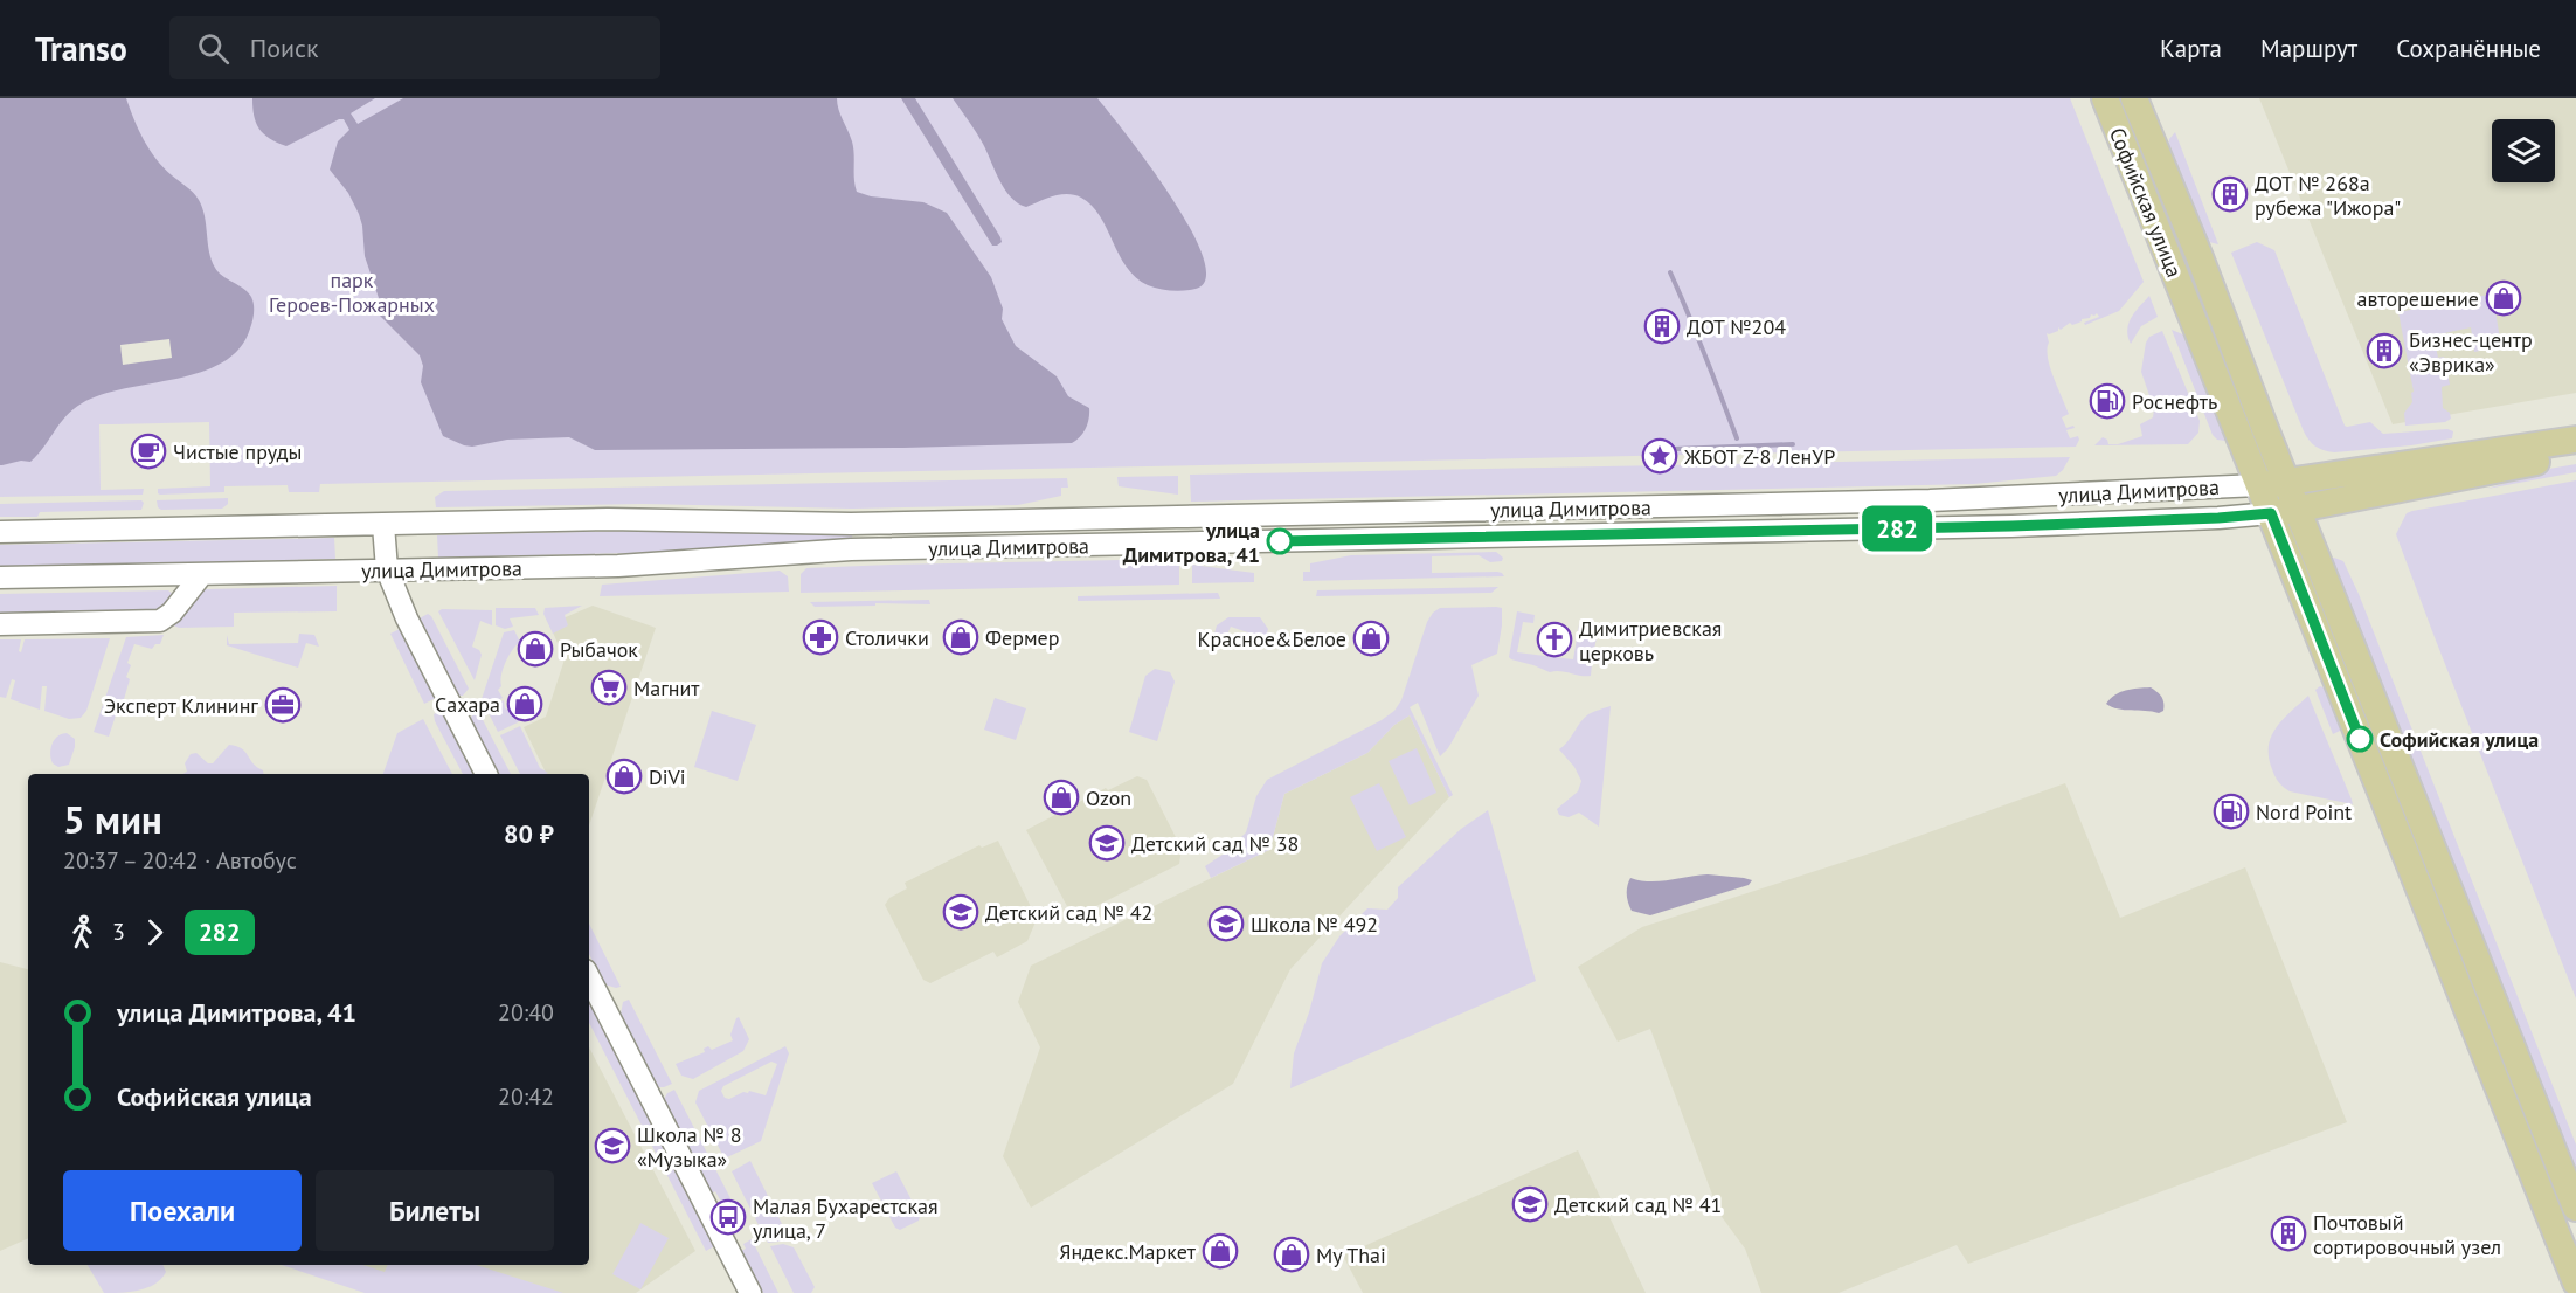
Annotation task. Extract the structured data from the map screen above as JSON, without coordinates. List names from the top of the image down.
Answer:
{
  "streets": {
    "main road": ["Софийская улица"],
    "street": ["улица Димитрова"]
  },
  "crossings": [
    ["Софийская улица", "улица Димитрова"]
  ],
  "parks": ["парк Героев-Пожарных"],
  "places": {
    "building": [
      "ДОТ № 268а рубежа \"Ижора\"",
      "ДОТ №204",
      "Бизнес-центр «Эврика»",
      "Почтовый сортировочный узел"
    ],
    "shop": [
      "авторешение",
      "Фермер",
      "Красное&Белое",
      "Рыбачок",
      "Сахара",
      "DiVi",
      "Ozon",
      "Яндекс.Маркет",
      "My Thai"
    ],
    "fuel station": ["Роснефть", "Nord Point"],
    "cafe": ["Чистые пруды"],
    "place": ["ЖБОТ Z-8 ЛенУР"],
    "other": ["улица Димитрова, 41", "Софийская улица"],
    "pharmacy": ["Столички"],
    "church": ["Димитриевская церковь"],
    "supermarket": ["Магнит"],
    "office": ["Эксперт Клининг"],
    "school or university": [
      "Детский сад № 38",
      "Детский сад № 42",
      "Школа № 492",
      "Школа № 8 «Музыка»",
      "Детский сад № 41"
    ],
    "bus stop": ["Малая Бухарестская улица, 7"]
  },
  "lines": ["bus line 282"],
  "page": {
    "header": "Transo",
    "search": "Поиск",
    "nav": ["Карта", "Маршрут", "Сохранённые"],
    "on_map": "282",
    "heading": ["5 мин", "20:37 – 20:42 · Автобус", "80 ₽"],
    "legs": ["3", "282"],
    "list": [
      {
        "name": "улица Димитрова, 41",
        "value": "20:40"
      },
      {
        "name": "Софийская улица",
        "value": "20:42"
      }
    ],
    "buttons": ["Поехали", "Билеты"]
  }
}
